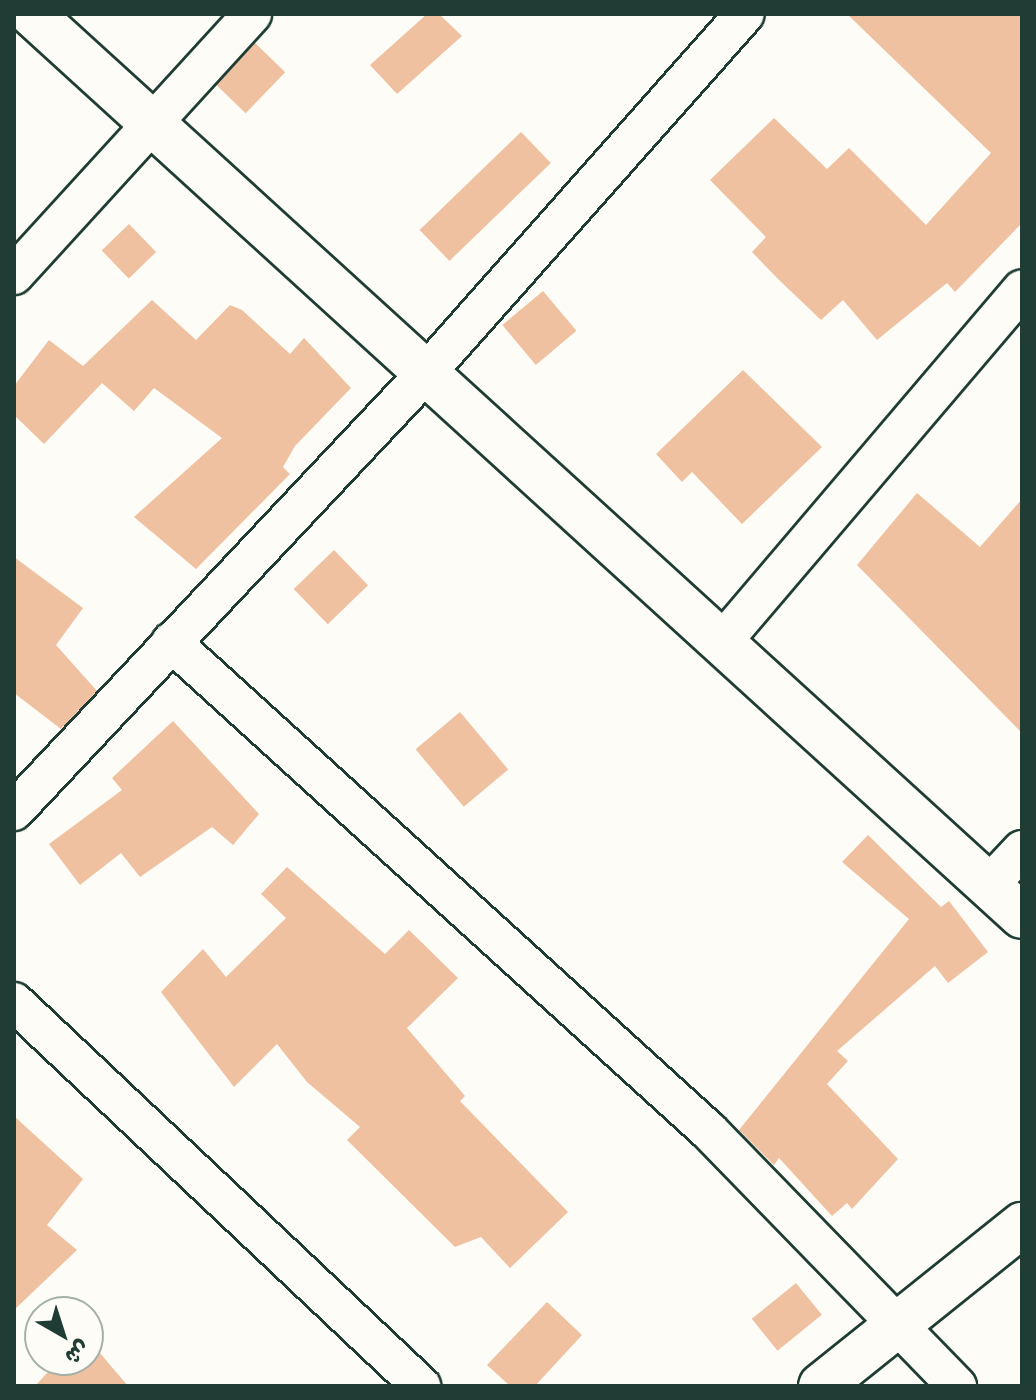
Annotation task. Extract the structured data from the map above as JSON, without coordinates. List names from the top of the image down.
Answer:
{
  "north": "bottom right"
}
